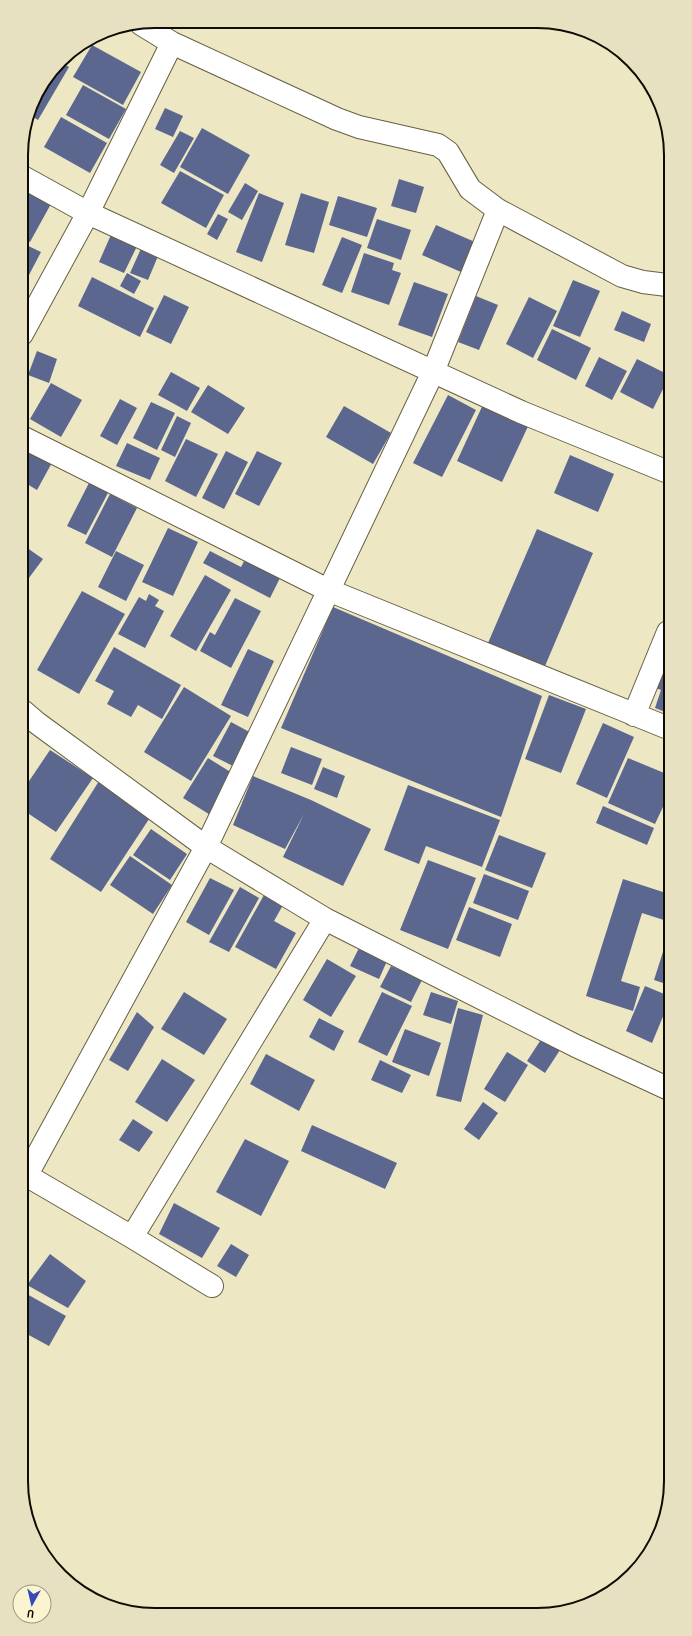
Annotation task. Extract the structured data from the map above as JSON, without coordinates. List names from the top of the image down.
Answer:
{
  "north": "bottom"
}
